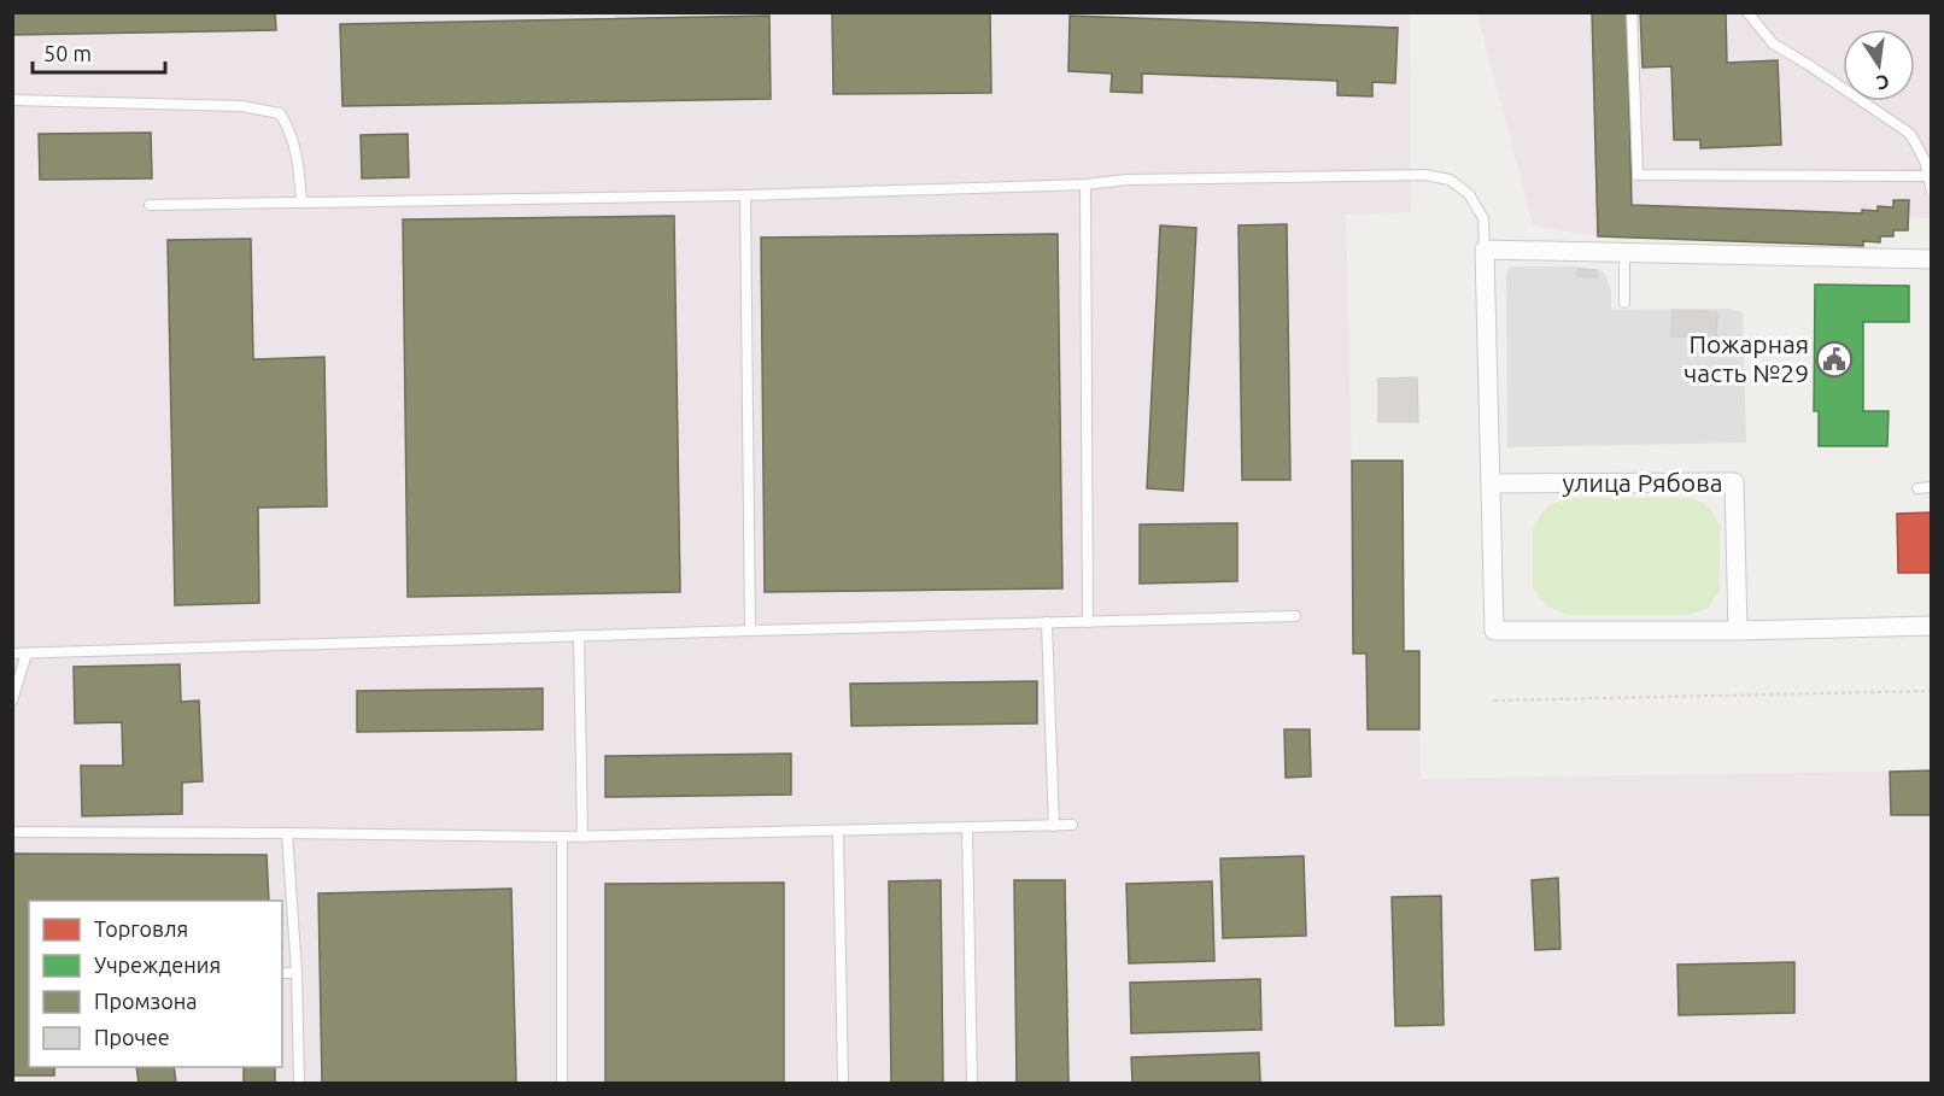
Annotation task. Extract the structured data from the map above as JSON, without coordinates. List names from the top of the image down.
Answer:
{
  "streets": {
    "street": ["улица Рябова"]
  },
  "places": {
    "public building": ["Пожарная часть №29"]
  },
  "legend": [
    "Торговля",
    "Учреждения",
    "Промзона",
    "Прочее"
  ],
  "scale_bar": "50 m",
  "north": "bottom"
}
